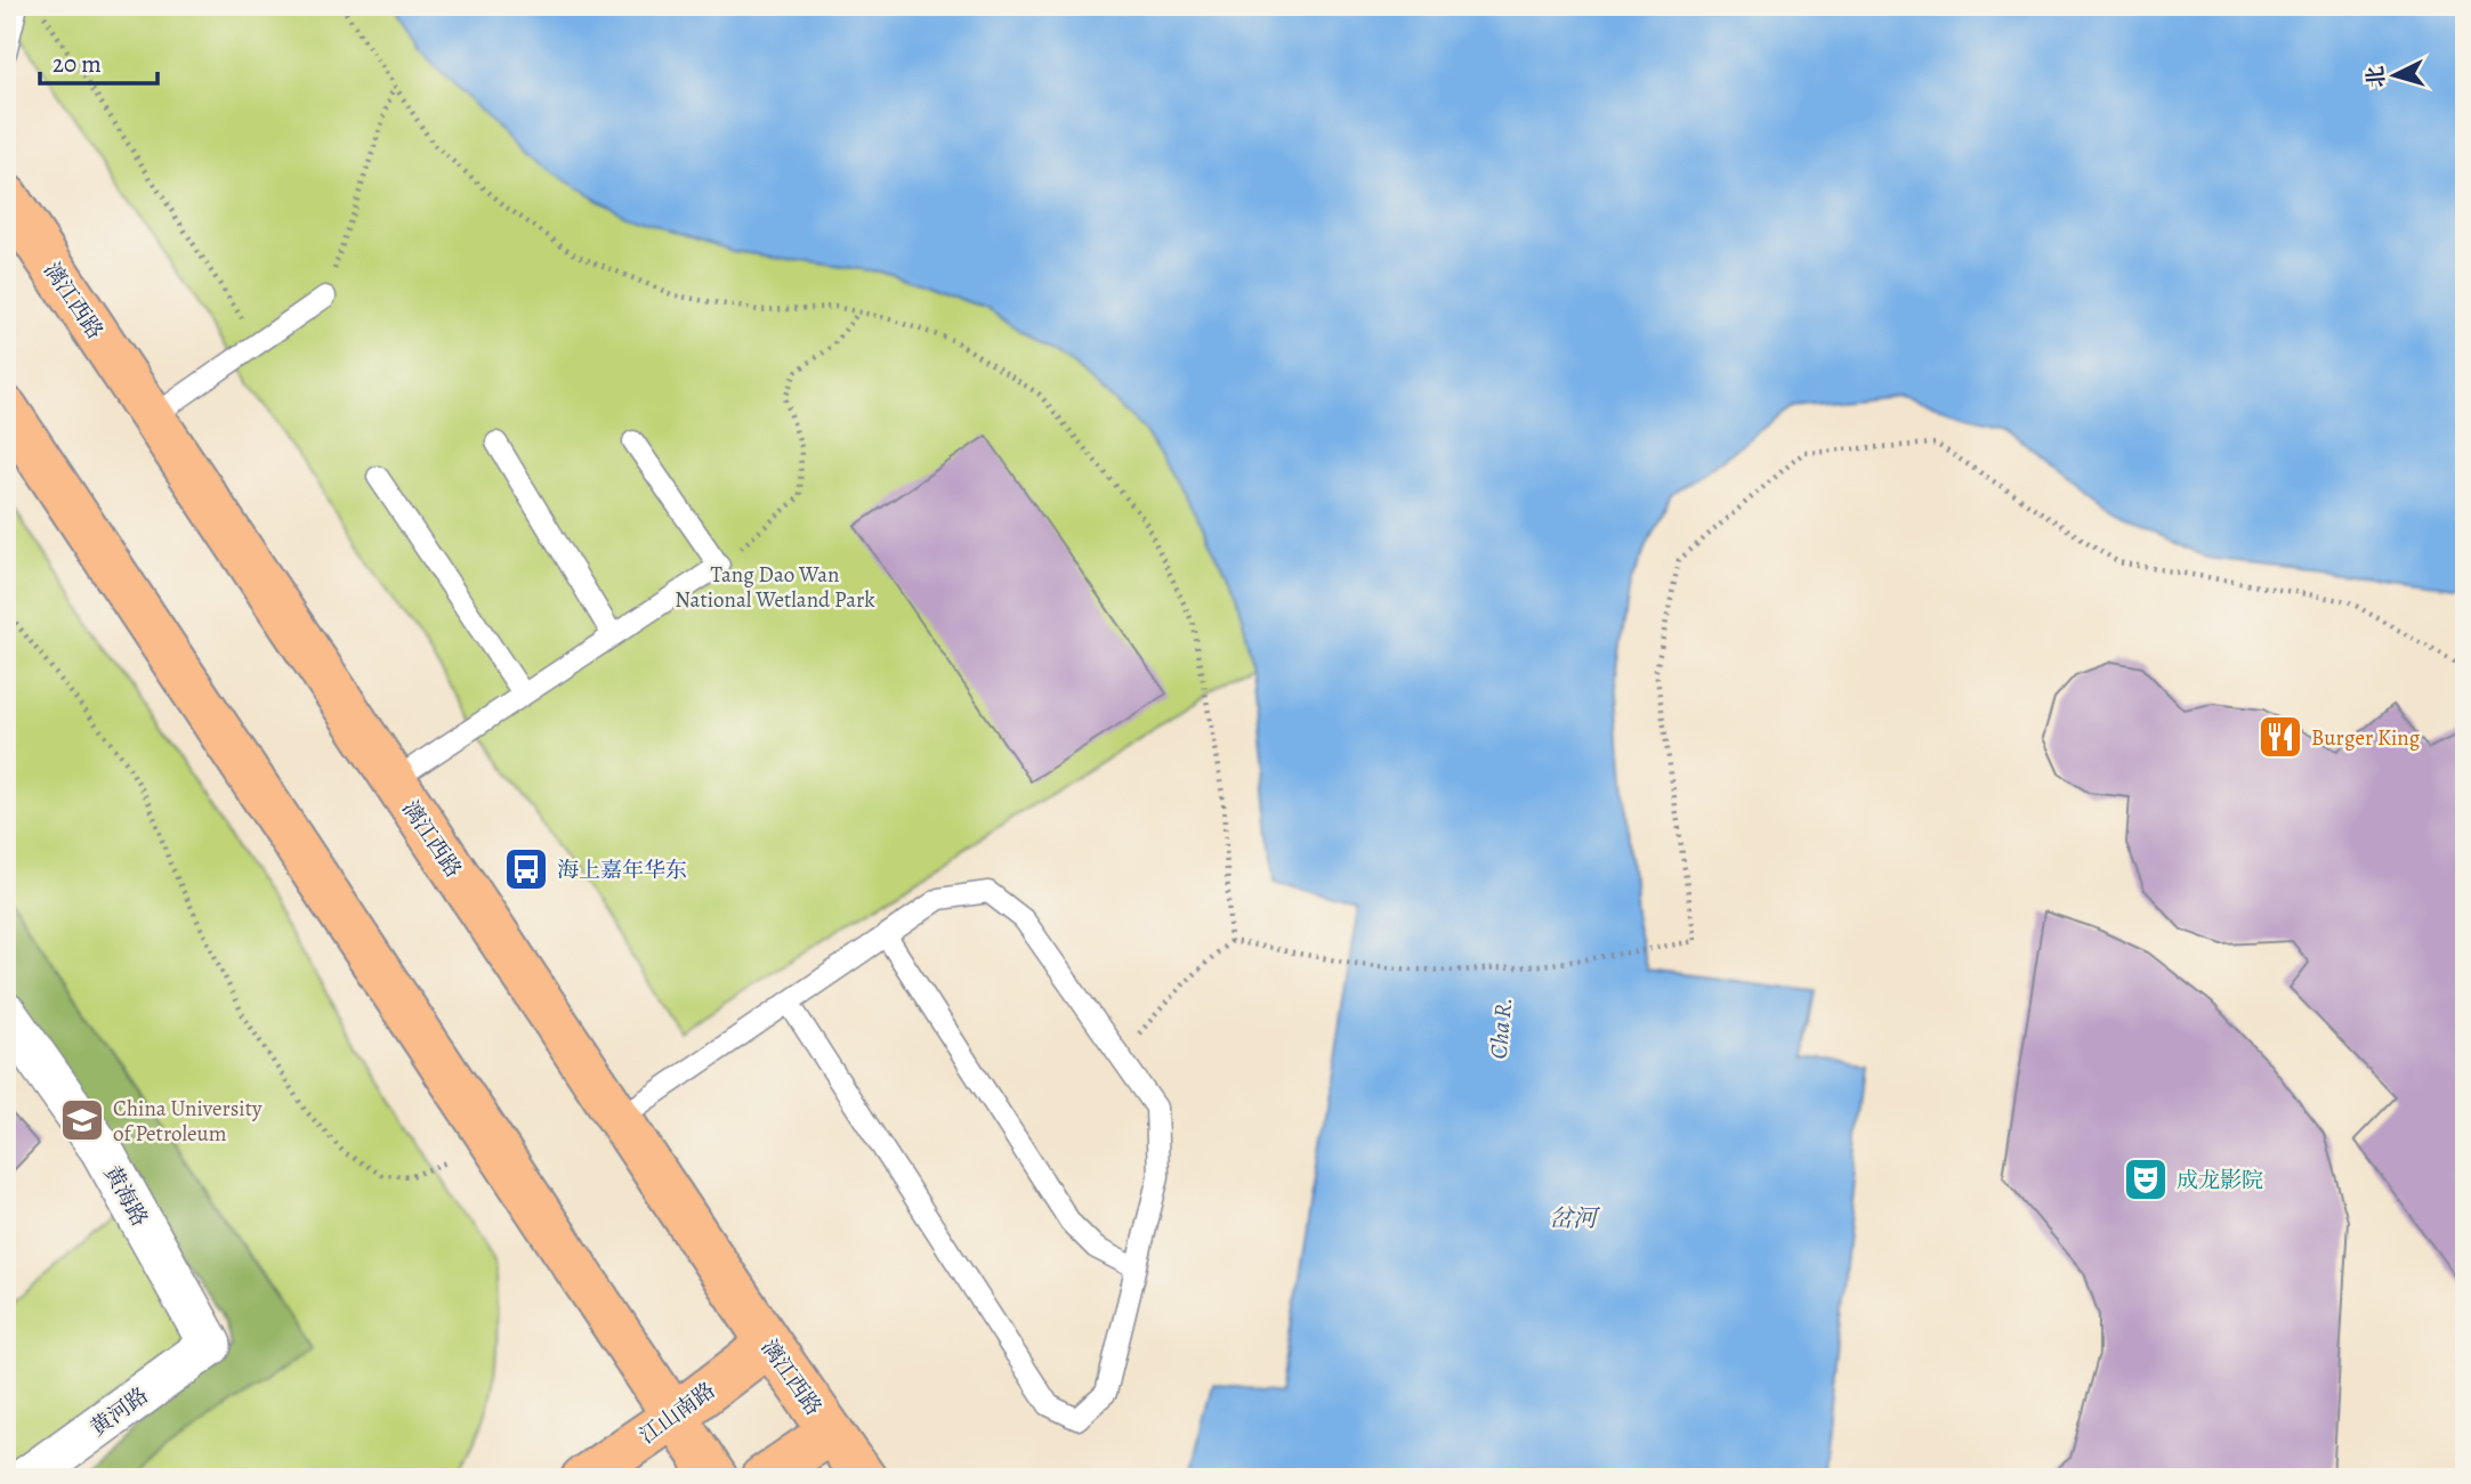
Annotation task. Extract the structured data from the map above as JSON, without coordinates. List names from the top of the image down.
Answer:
{
  "streets": {
    "main road": ["漓江西路", "江山南路"],
    "street": ["黄海路", "黄河路"]
  },
  "crossings": [
    ["漓江西路", "江山南路"],
    ["黄海路", "黄河路"]
  ],
  "water": ["Cha R.", "岔河"],
  "parks": ["Tang Dao Wan National Wetland Park"],
  "places": {
    "restaurant": ["Burger King"],
    "bus stop": ["海上嘉年华东"],
    "school or university": ["China University of Petroleum"],
    "theatre": ["成龙影院"]
  },
  "scale_bar": "20 m",
  "north": "left"
}
